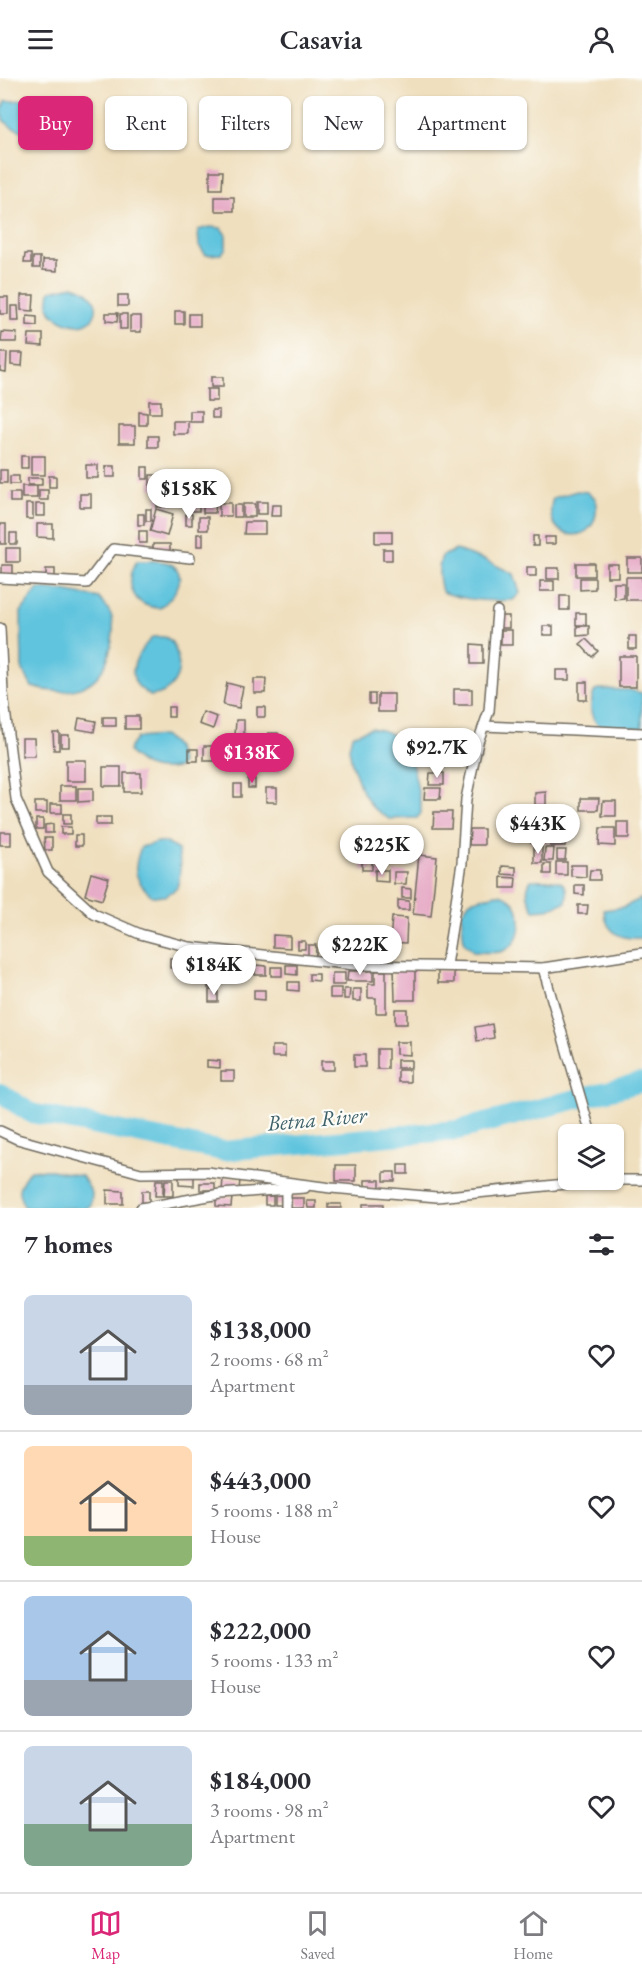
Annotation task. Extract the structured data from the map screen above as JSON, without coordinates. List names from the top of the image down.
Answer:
{
  "water": ["Betna River"],
  "page": {
    "header": "Casavia",
    "chip": [
      "Buy",
      "Rent",
      "Filters",
      "New",
      "Apartment"
    ],
    "price": [
      "$158K",
      "$92.7K",
      "$138K",
      "$443K",
      "$225K",
      "$222K",
      "$184K"
    ],
    "heading": "7 homes",
    "list": [
      {
        "name": "$138,000",
        "note": "2 rooms · 68 m² · Apartment"
      },
      {
        "name": "$443,000",
        "note": "5 rooms · 188 m² · House"
      },
      {
        "name": "$222,000",
        "note": "5 rooms · 133 m² · House"
      },
      {
        "name": "$184,000",
        "note": "3 rooms · 98 m² · Apartment"
      }
    ],
    "tabs": ["Map", "Saved", "Home"]
  }
}
